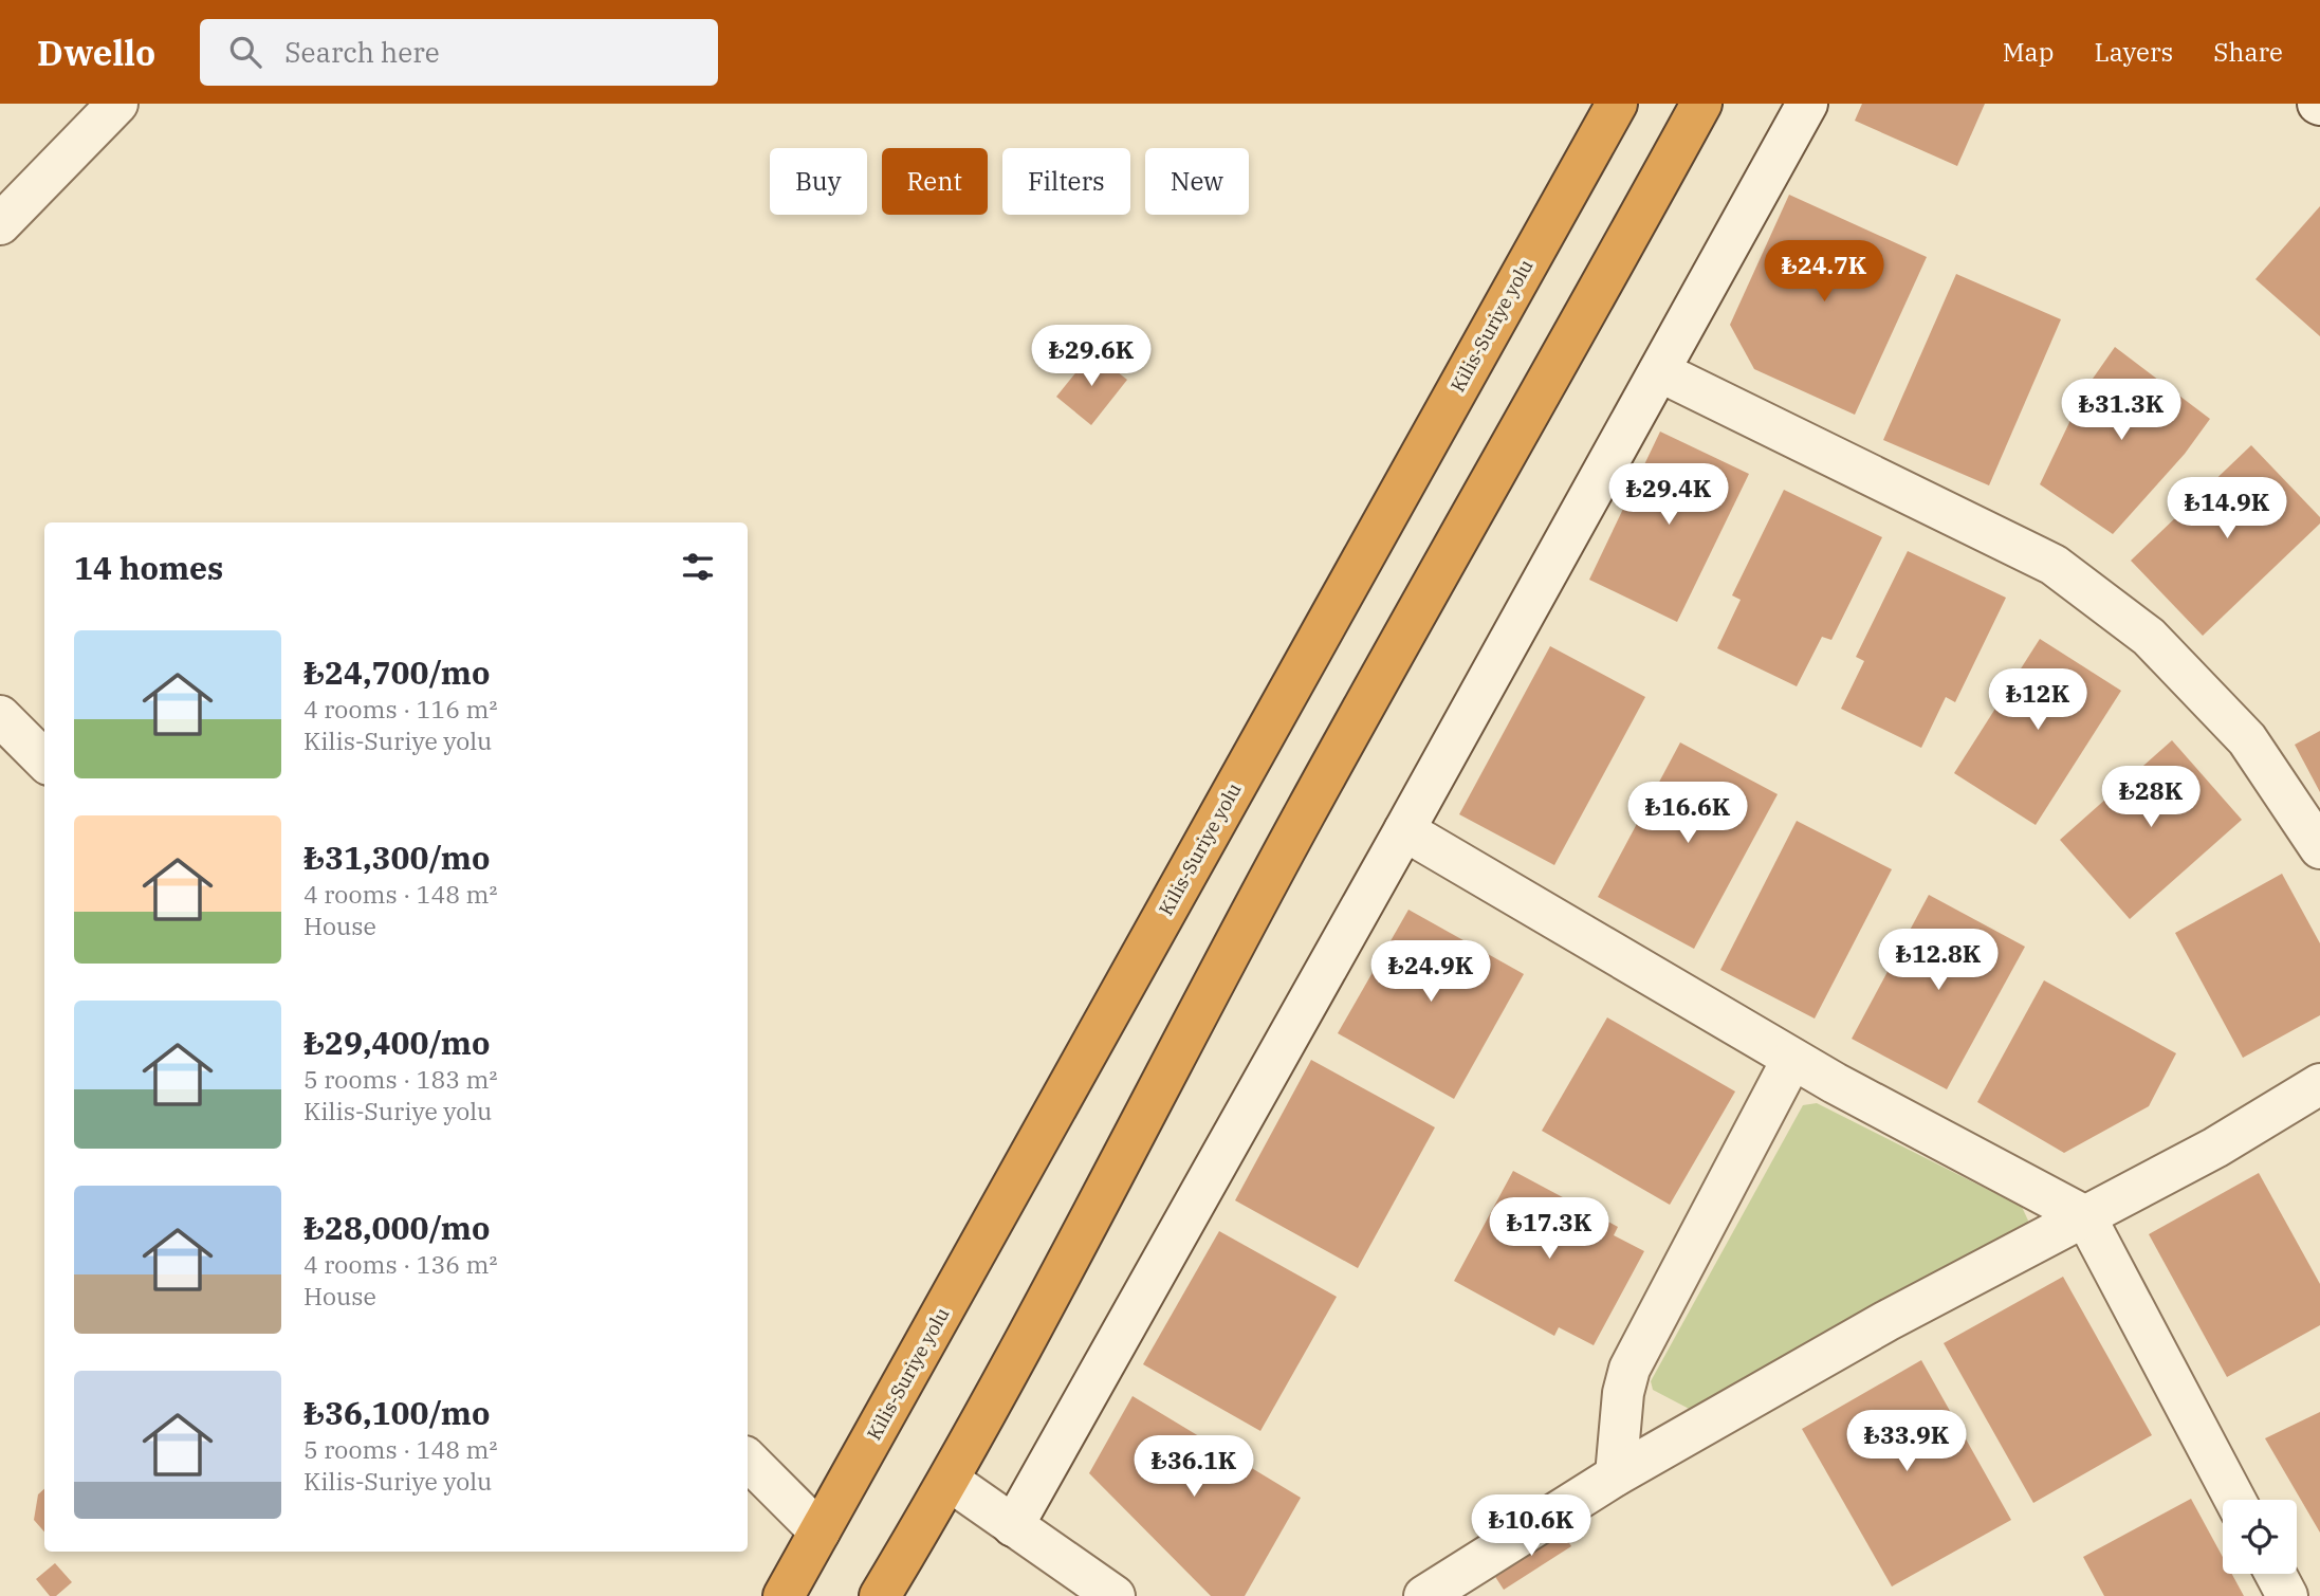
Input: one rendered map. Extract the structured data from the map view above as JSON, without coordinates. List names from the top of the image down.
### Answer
{
  "streets": {
    "highway": ["Kilis-Suriye yolu"]
  },
  "page": {
    "header": "Dwello",
    "search": "Search here",
    "nav": ["Map", "Layers", "Share"],
    "chip": [
      "Buy",
      "Rent",
      "Filters",
      "New"
    ],
    "price": [
      "₺24.7K",
      "₺29.6K",
      "₺31.3K",
      "₺29.4K",
      "₺14.9K",
      "₺12K",
      "₺28K",
      "₺16.6K",
      "₺12.8K",
      "₺24.9K",
      "₺17.3K",
      "₺33.9K",
      "₺36.1K",
      "₺10.6K"
    ],
    "heading": "14 homes",
    "list": [
      {
        "name": "₺24,700/mo",
        "note": "4 rooms · 116 m² · Kilis-Suriye yolu"
      },
      {
        "name": "₺31,300/mo",
        "note": "4 rooms · 148 m² · House"
      },
      {
        "name": "₺29,400/mo",
        "note": "5 rooms · 183 m² · Kilis-Suriye yolu"
      },
      {
        "name": "₺28,000/mo",
        "note": "4 rooms · 136 m² · House"
      },
      {
        "name": "₺36,100/mo",
        "note": "5 rooms · 148 m² · Kilis-Suriye yolu"
      }
    ]
  }
}
